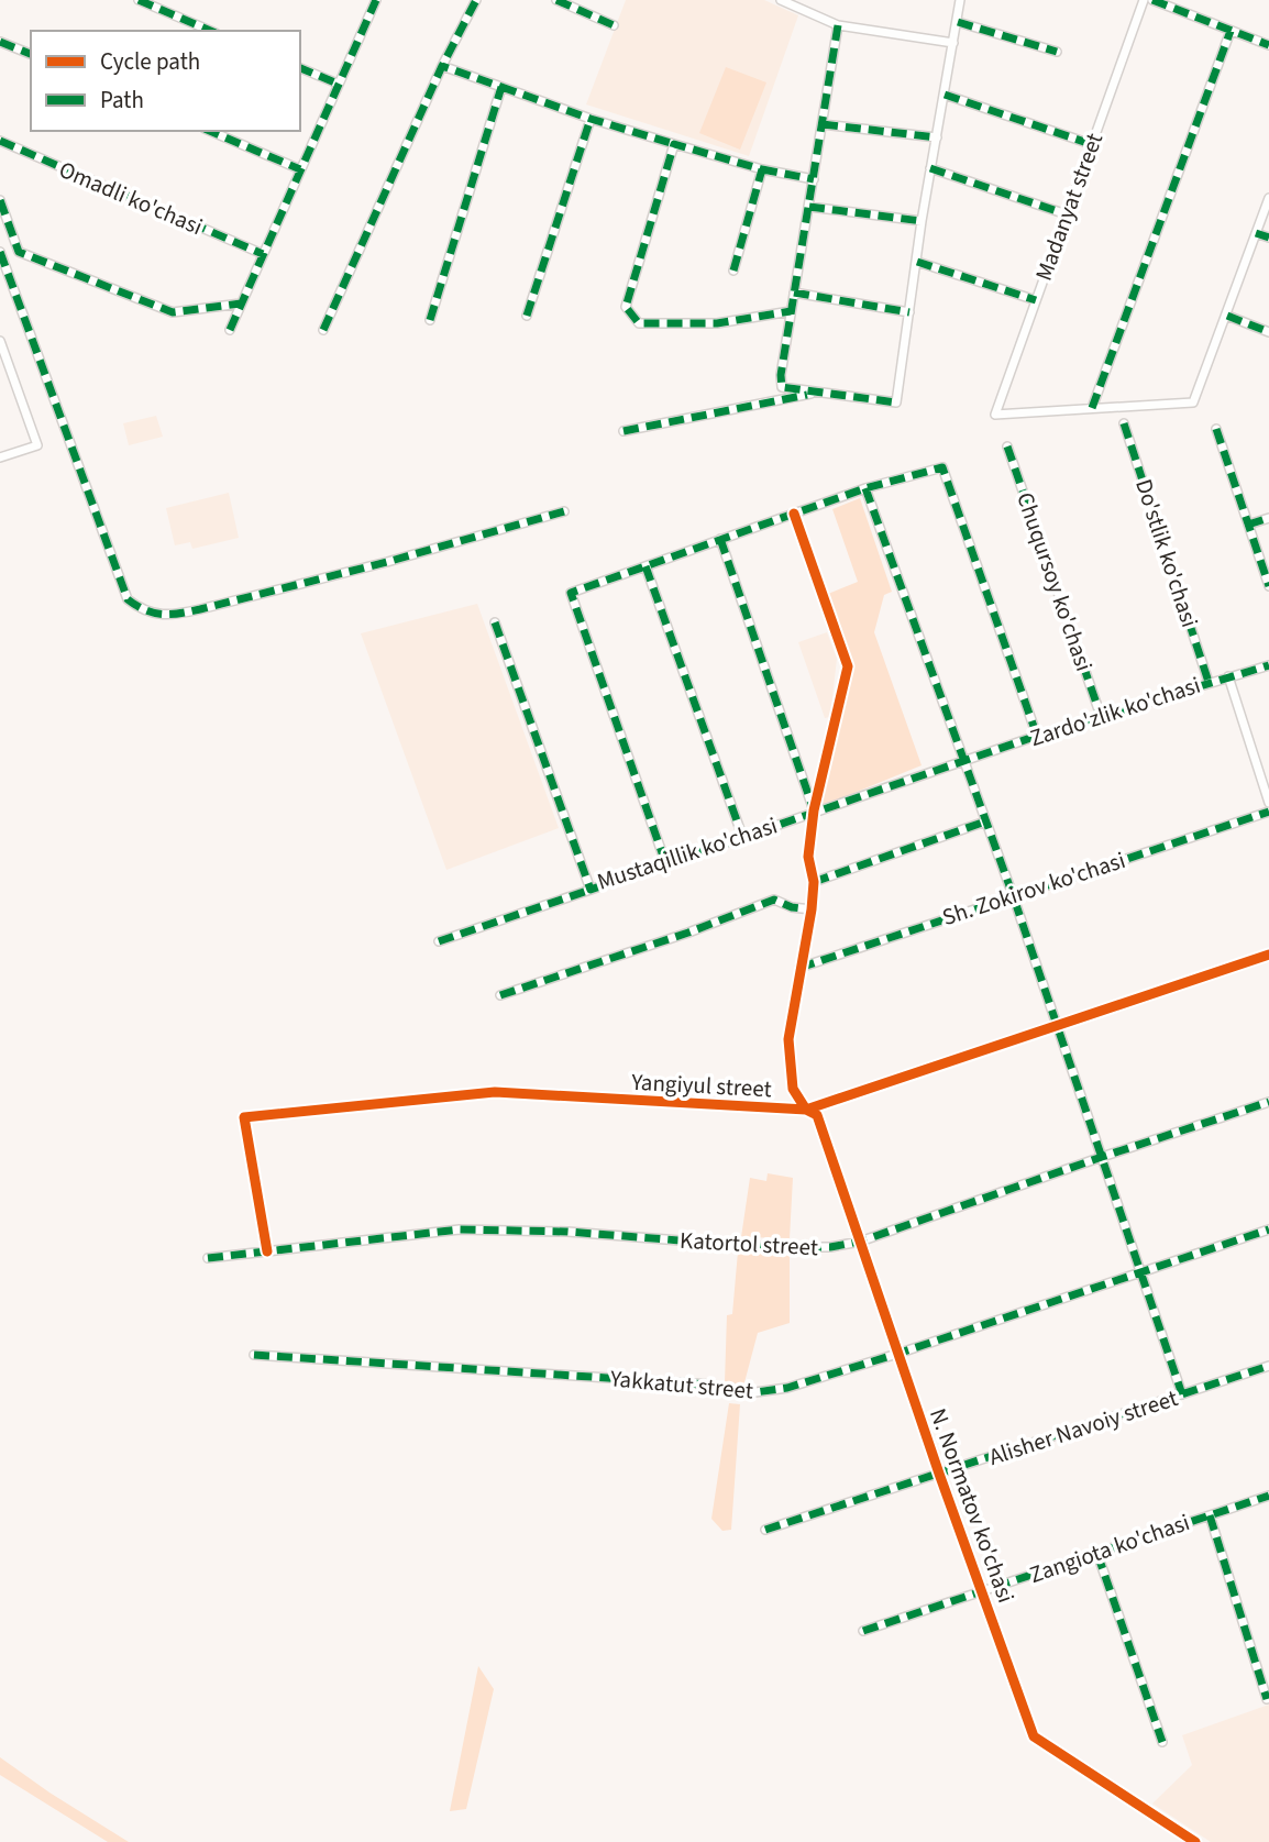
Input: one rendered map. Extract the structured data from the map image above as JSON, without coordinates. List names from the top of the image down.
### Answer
{
  "streets": {
    "street": [
      "Omadli ko'chasi",
      "Madanyat street",
      "Do'stlik ko'chasi",
      "Chuqursoy ko'chasi",
      "Zardo'zlik ko'chasi",
      "Mustaqillik ko'chasi",
      "Sh. Zokirov ko'chasi",
      "Yangiyul street",
      "Katortol street",
      "Yakkatut street",
      "Alisher Navoiy street",
      "N. Normatov ko'chasi",
      "Zangiota ko'chasi"
    ]
  },
  "crossings": [
    ["Do'stlik ko'chasi", "Zardo'zlik ko'chasi"],
    ["Chuqursoy ko'chasi", "Zardo'zlik ko'chasi"],
    ["Zardo'zlik ko'chasi", "Mustaqillik ko'chasi"],
    ["Yangiyul street", "Katortol street"],
    ["Yangiyul street", "N. Normatov ko'chasi"],
    ["Katortol street", "N. Normatov ko'chasi"],
    ["Yakkatut street", "N. Normatov ko'chasi"],
    ["Alisher Navoiy street", "N. Normatov ko'chasi"],
    ["N. Normatov ko'chasi", "Zangiota ko'chasi"]
  ],
  "legend": ["Cycle path", "Path"]
}
